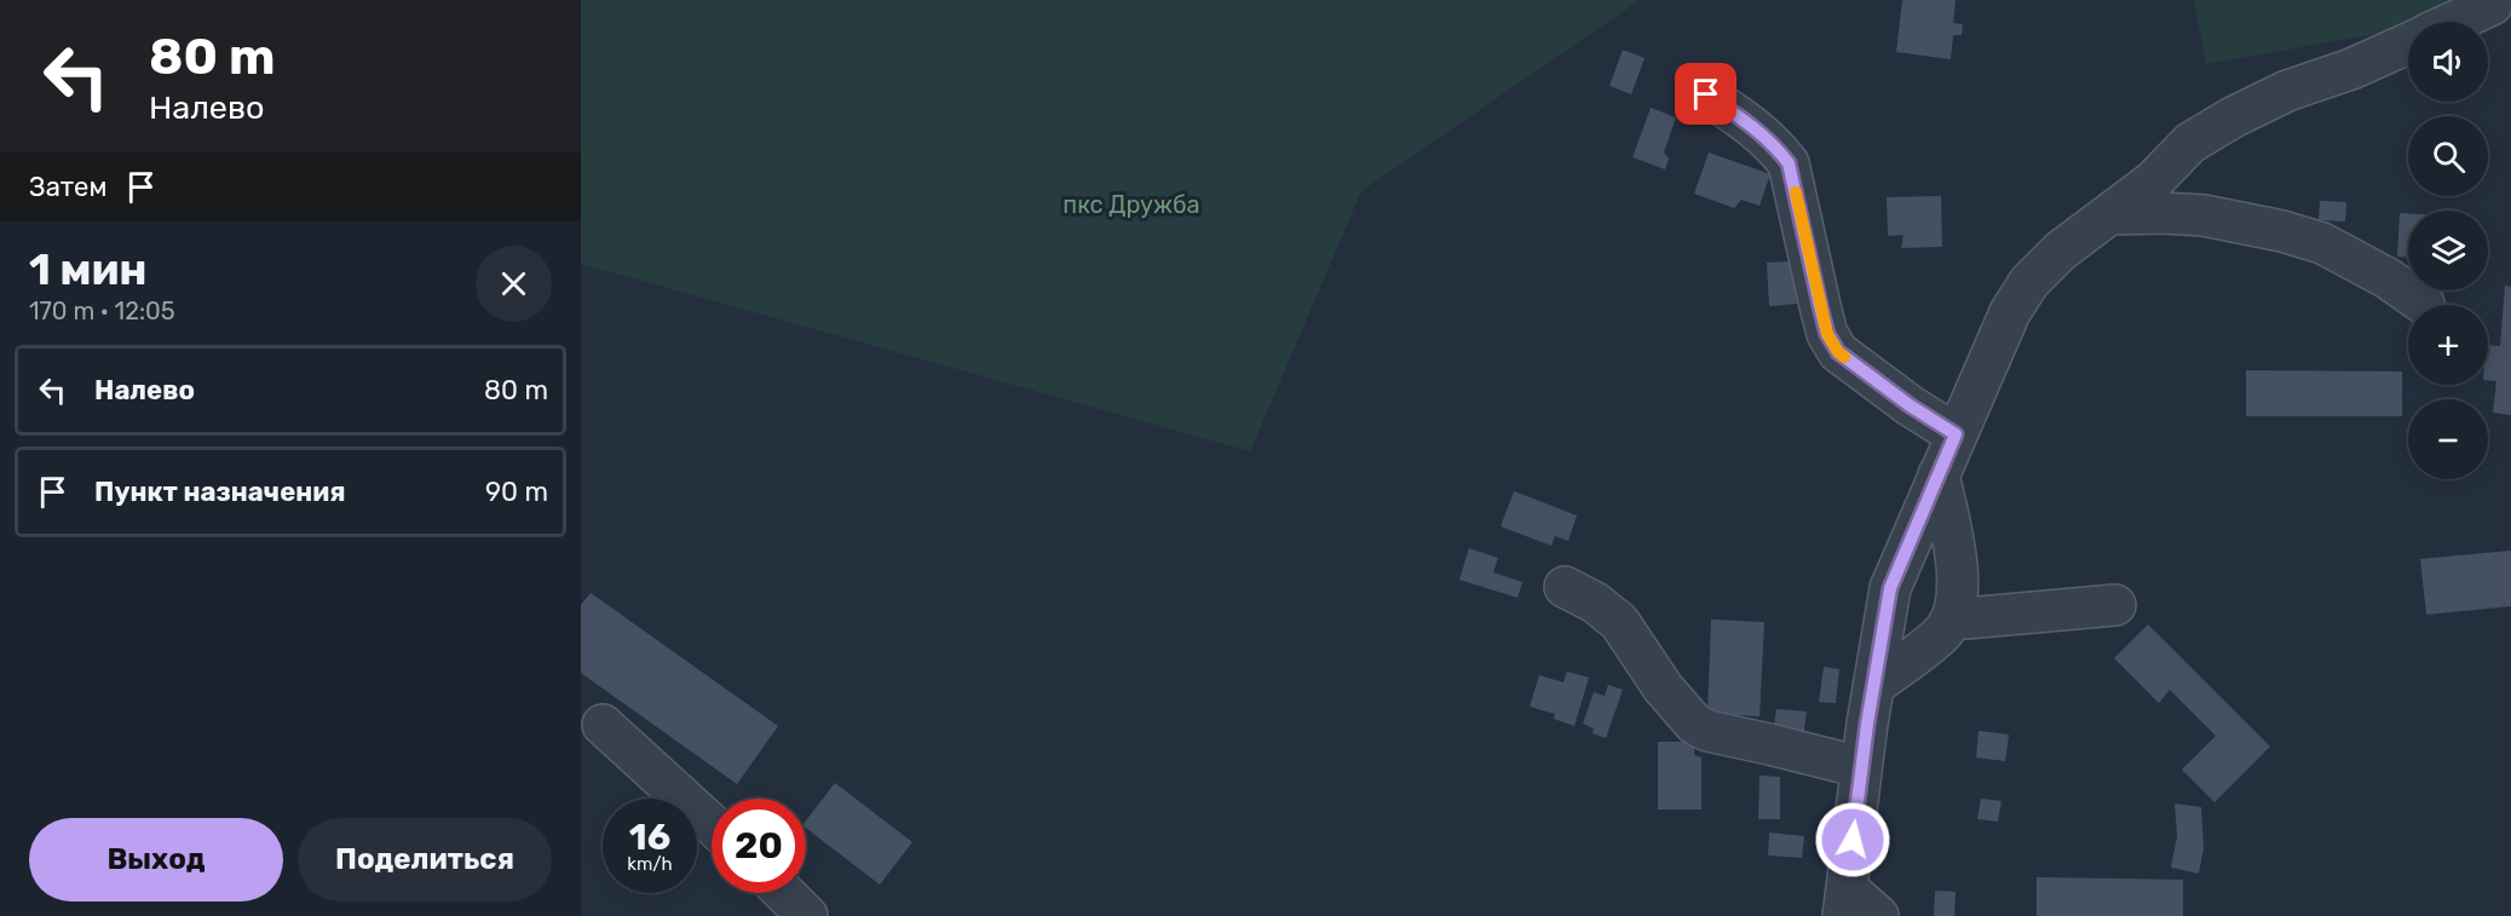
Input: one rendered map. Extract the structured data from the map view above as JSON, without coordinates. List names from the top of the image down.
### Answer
{
  "parks": ["пкс Дружба"],
  "page": {
    "turn": ["80 m", "Налево"],
    "map_buttons": ["+", "−"],
    "then": "Затем",
    "heading": ["1 мин", "170 m · 12:05"],
    "list": [
      {
        "name": "Налево",
        "value": "80 m"
      },
      {
        "name": "Пункт назначения",
        "value": "90 m"
      }
    ],
    "speed": "16 km/h",
    "limit": "20",
    "buttons": ["Выход", "Поделиться"]
  }
}
